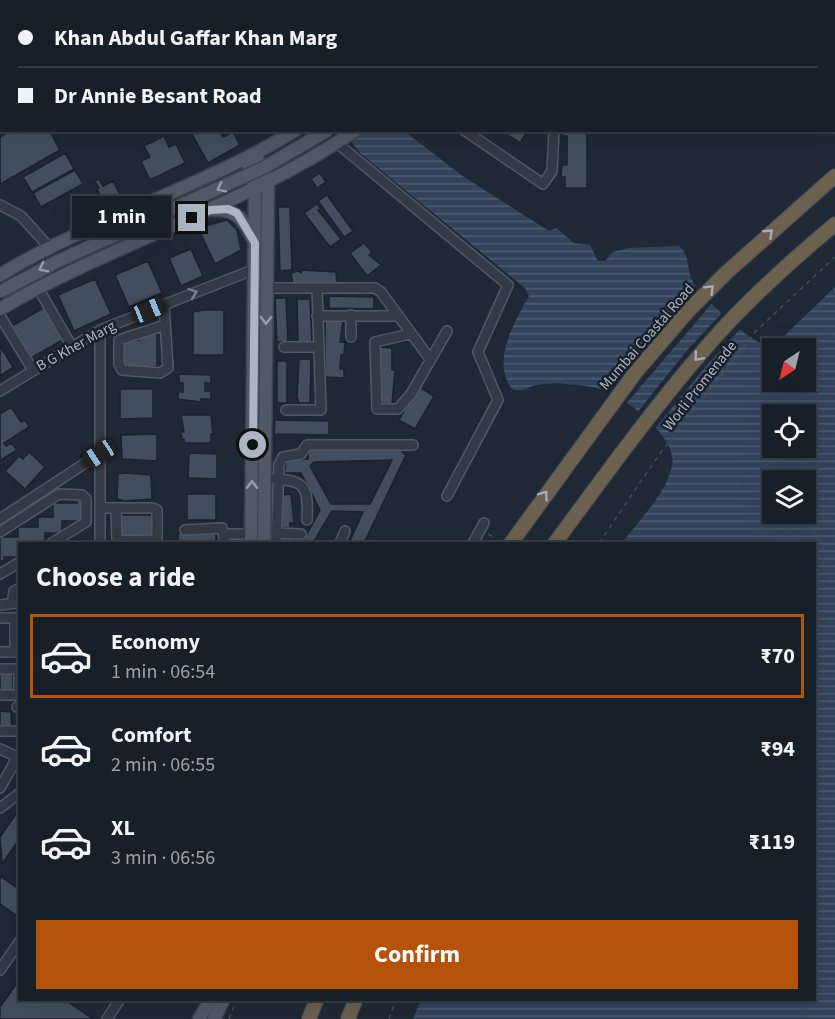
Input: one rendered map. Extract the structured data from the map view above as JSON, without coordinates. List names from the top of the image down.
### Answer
{
  "streets": {
    "highway": ["Mumbai Coastal Road"],
    "street": ["B G Kher Marg"],
    "path": ["Worli Promenade"]
  },
  "north": "bottom left",
  "page": {
    "banner": ["Khan Abdul Gaffar Khan Marg", "Dr Annie Besant Road"],
    "bubble": "1 min",
    "heading": "Choose a ride",
    "list": [
      {
        "name": "Economy",
        "note": "1 min · 06:54",
        "value": "₹70"
      },
      {
        "name": "Comfort",
        "note": "2 min · 06:55",
        "value": "₹94"
      },
      {
        "name": "XL",
        "note": "3 min · 06:56",
        "value": "₹119"
      }
    ],
    "buttons": "Confirm"
  }
}
